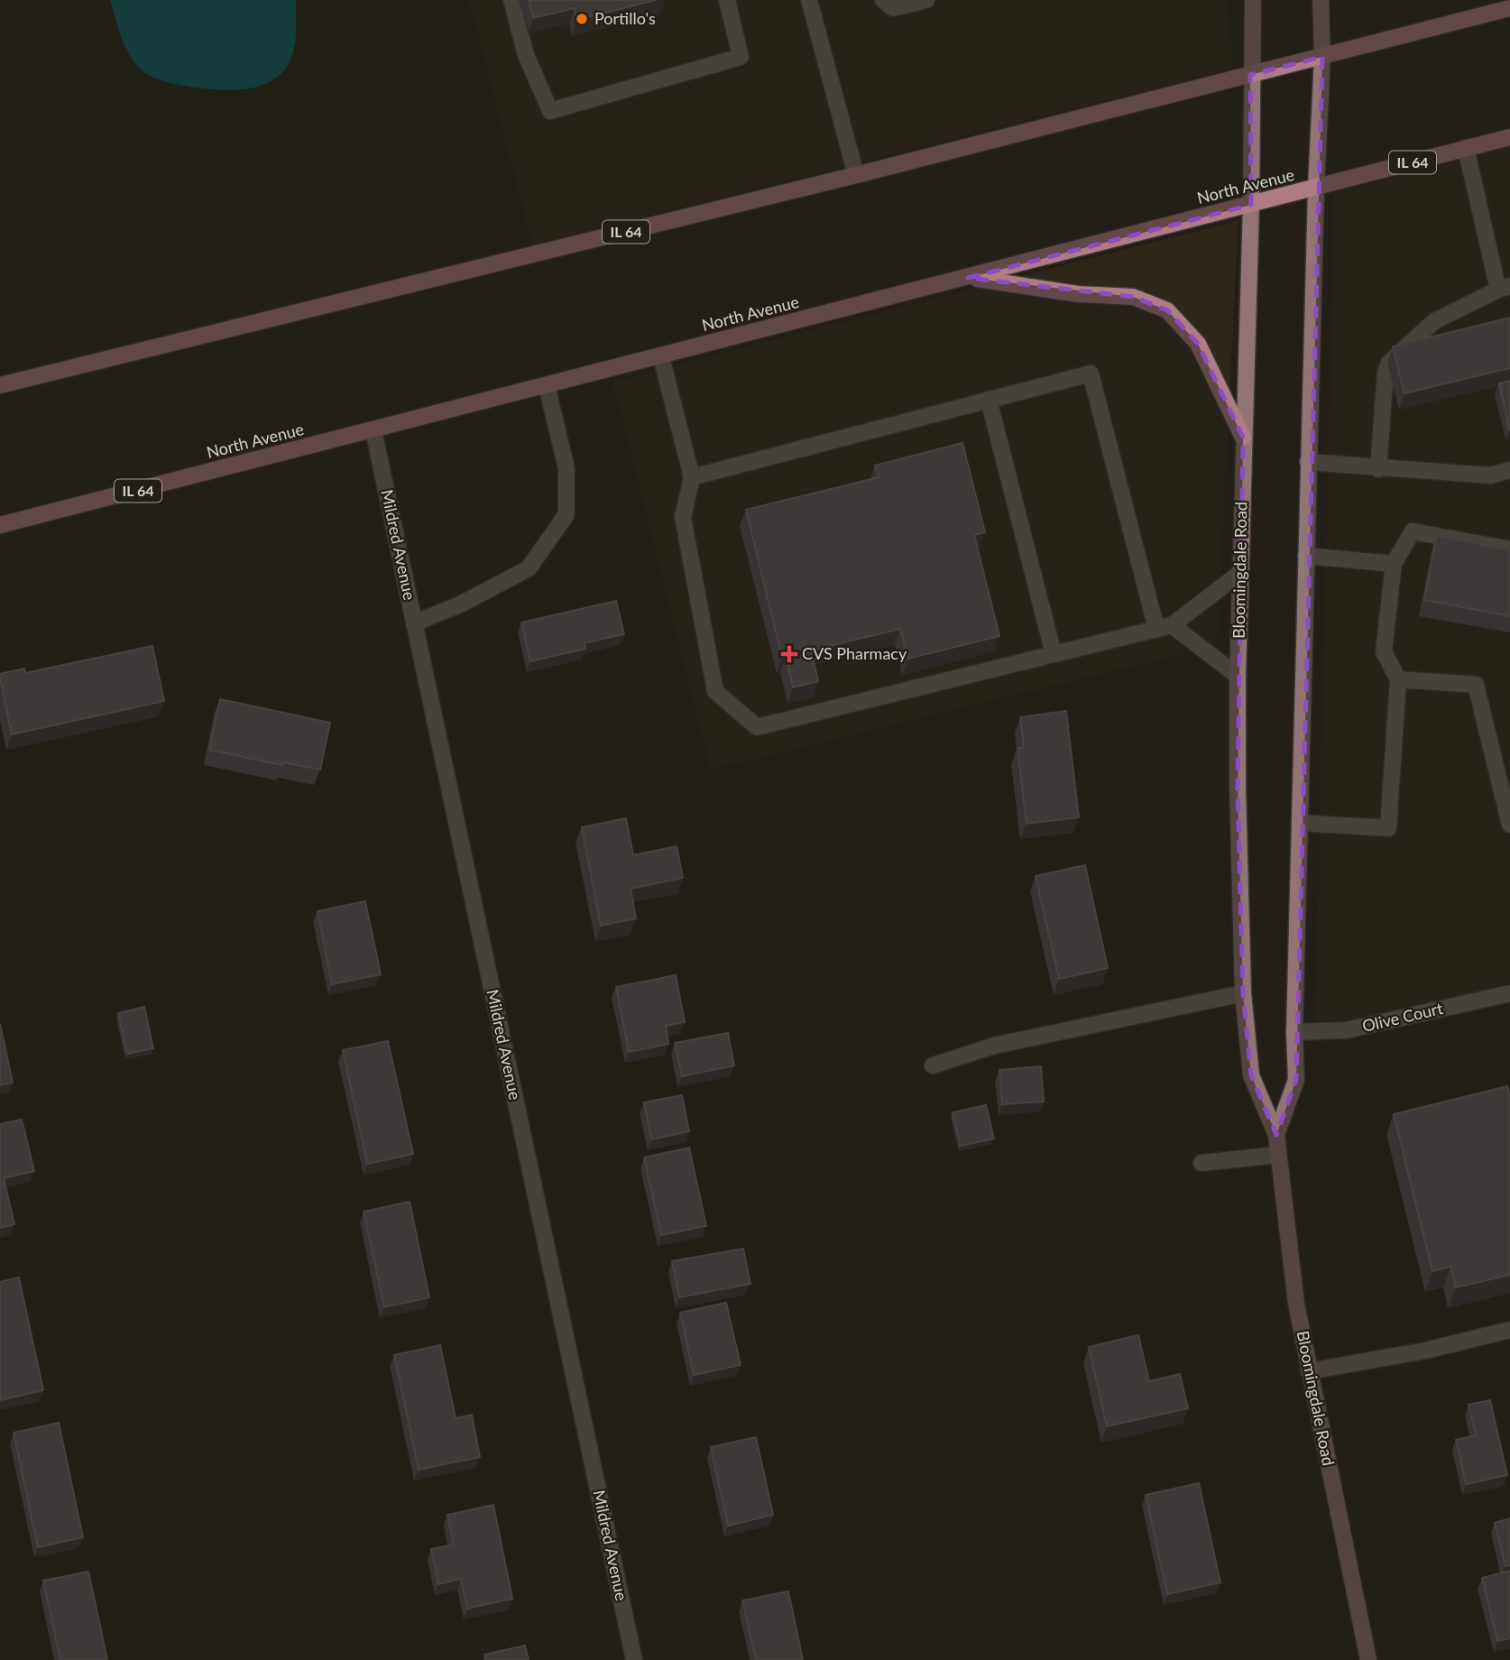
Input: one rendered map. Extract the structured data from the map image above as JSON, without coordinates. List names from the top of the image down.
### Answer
{
  "streets": {
    "main road": ["IL 64", "North Avenue", "Bloomingdale Road"],
    "street": ["Mildred Avenue", "Olive Court"]
  },
  "crossings": [
    ["IL 64", "Bloomingdale Road"],
    ["North Avenue", "Mildred Avenue"],
    ["North Avenue", "Bloomingdale Road"],
    ["Bloomingdale Road", "Olive Court"]
  ],
  "places": {
    "other": ["Portillo's"],
    "health": ["CVS Pharmacy"]
  }
}
